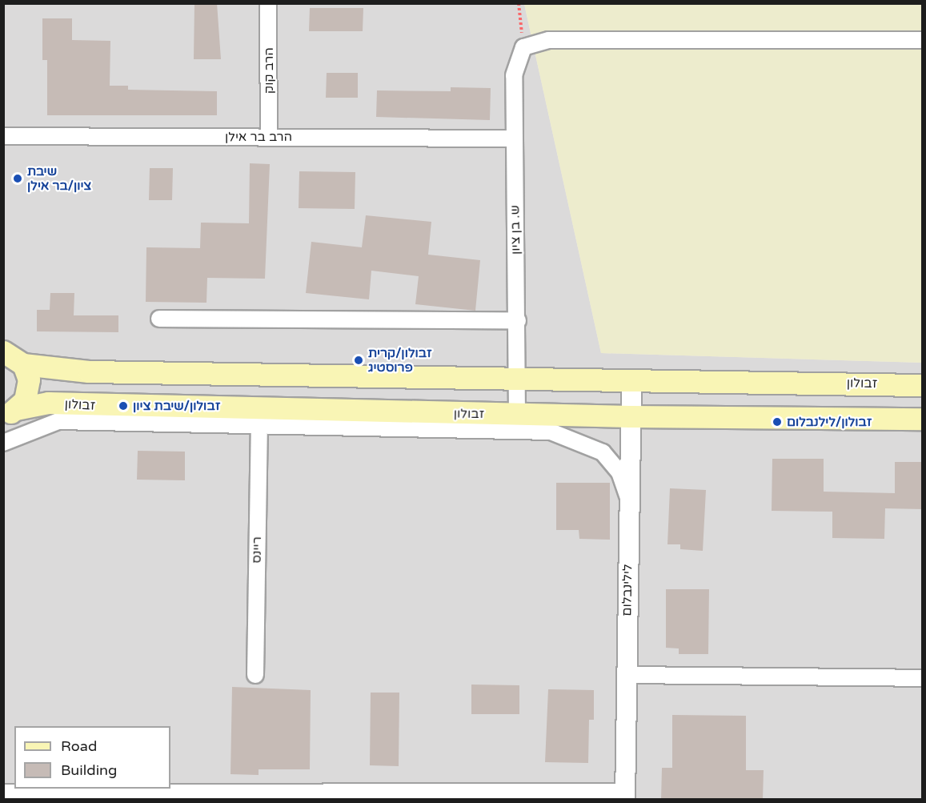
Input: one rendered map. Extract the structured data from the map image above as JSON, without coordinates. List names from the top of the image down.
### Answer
{
  "streets": {
    "main road": ["זבולון"],
    "street": [
      "הרב קוק",
      "הרב בר אילן",
      "ש. בן ציון",
      "ריינס",
      "לילינבלום"
    ]
  },
  "crossings": [
    ["הרב קוק", "הרב בר אילן"],
    ["הרב בר אילן", "ש. בן ציון"],
    ["ש. בן ציון", "זבולון"],
    ["זבולון", "ריינס"],
    ["זבולון", "לילינבלום"]
  ],
  "places": [
    "שיבת ציון/בר אילן",
    "זבולון/קרית פרוסטיג",
    "זבולון/שיבת ציון",
    "זבולון/לילנבלום"
  ],
  "legend": ["Road", "Building"]
}
